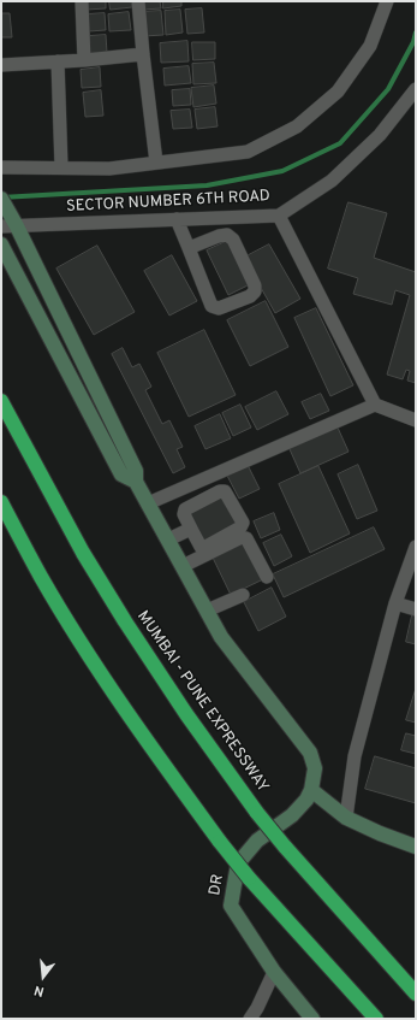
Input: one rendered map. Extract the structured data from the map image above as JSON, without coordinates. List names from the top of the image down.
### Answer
{
  "streets": {
    "highway": ["MUMBAI - PUNE EXPRESSWAY"],
    "main road": ["DR"],
    "street": ["SECTOR NUMBER 6TH ROAD"]
  },
  "north": "bottom"
}
